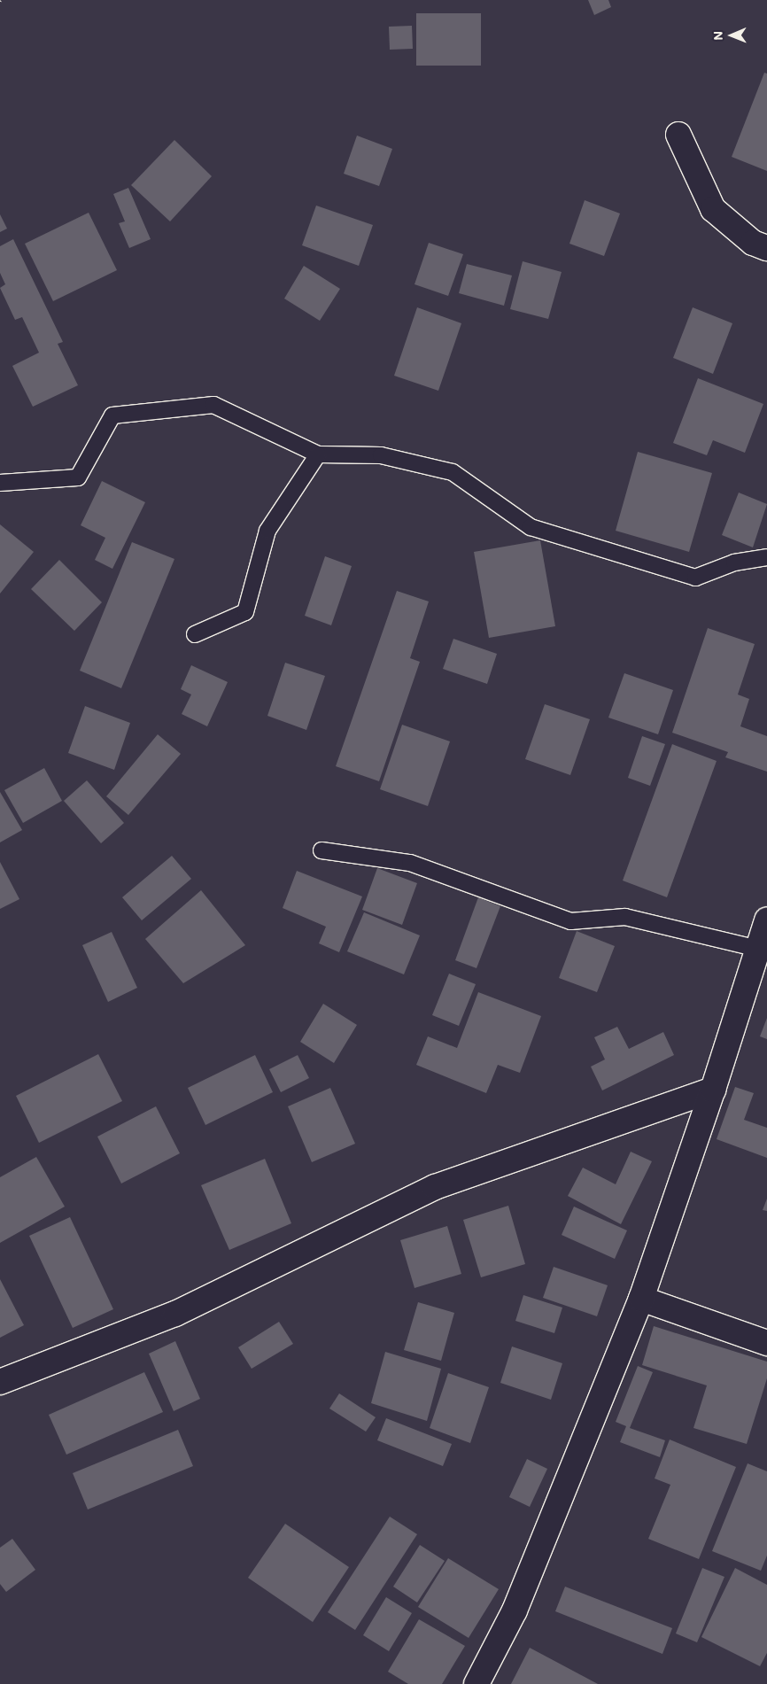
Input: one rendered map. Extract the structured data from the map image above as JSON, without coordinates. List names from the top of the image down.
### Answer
{
  "north": "left"
}
